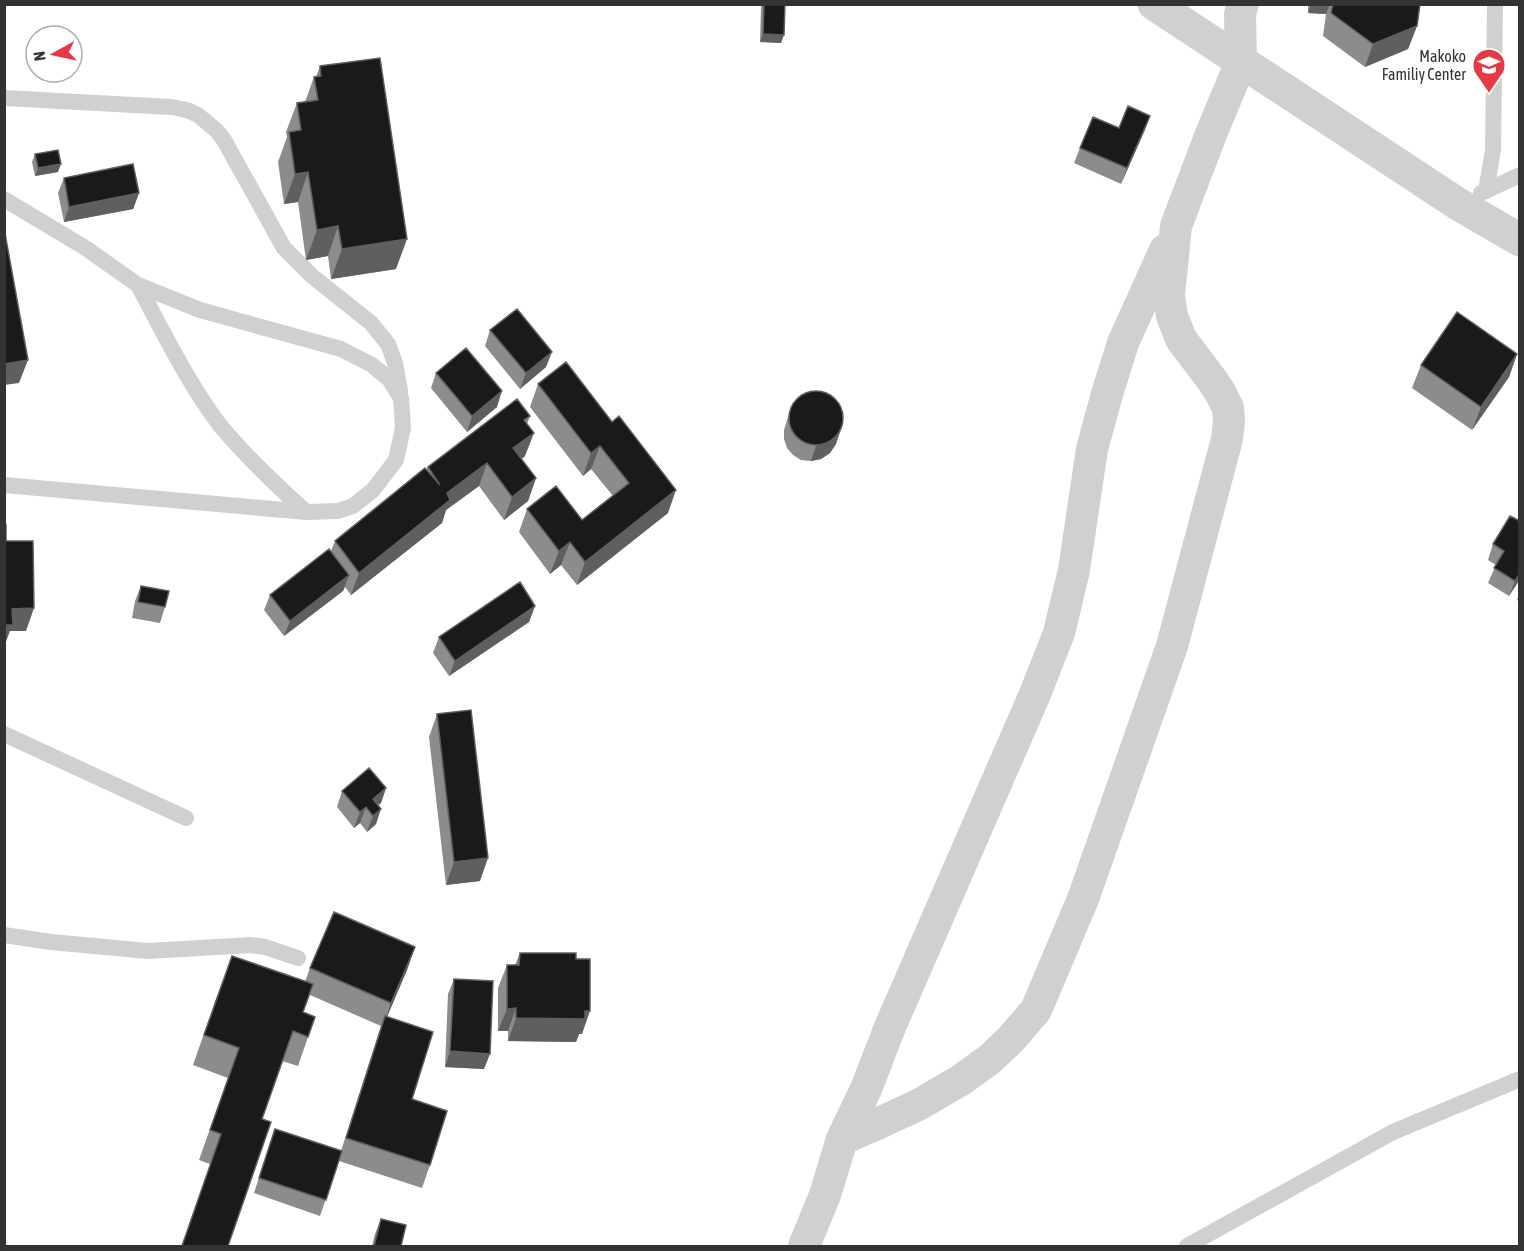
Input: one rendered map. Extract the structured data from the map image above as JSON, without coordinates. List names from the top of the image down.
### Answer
{
  "places": {
    "school or university": ["Makoko Familiy Center"]
  },
  "north": "left"
}
